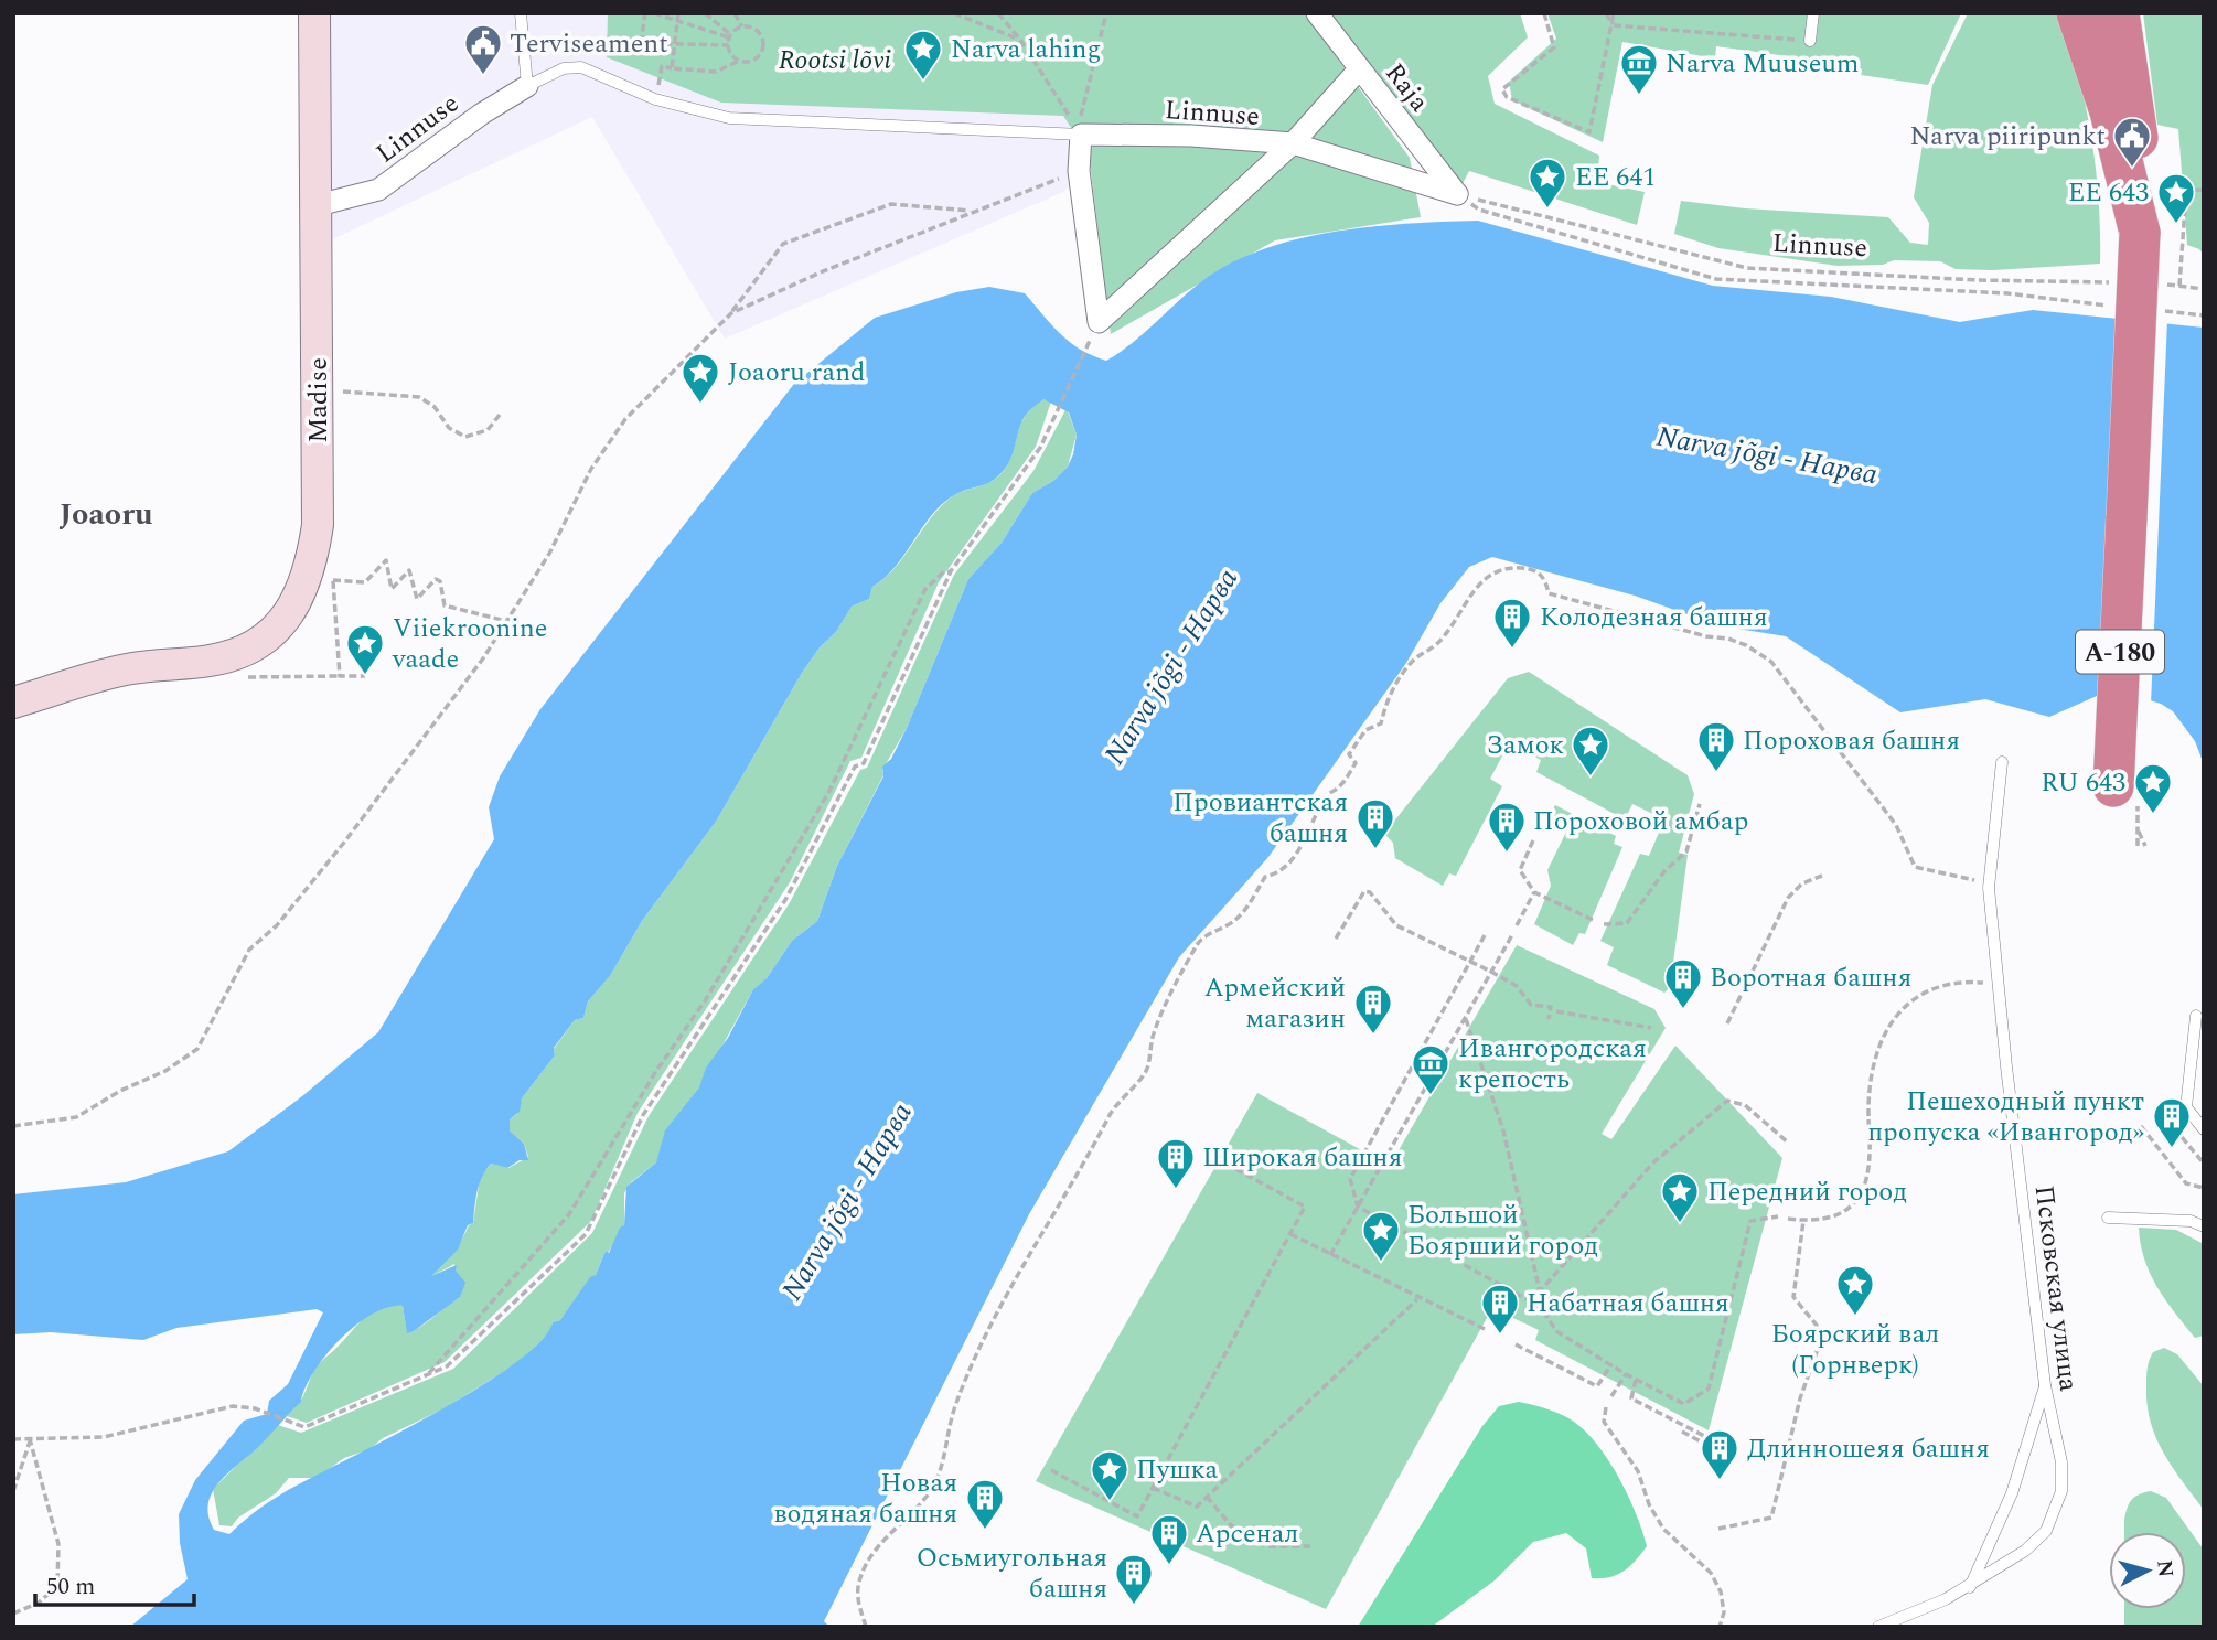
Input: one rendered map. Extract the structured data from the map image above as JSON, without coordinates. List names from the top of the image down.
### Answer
{
  "streets": {
    "highway": ["А-180"],
    "street": ["Raja", "Linnuse", "Madise"],
    "lane": ["Псковская улица"]
  },
  "crossings": [
    ["Raja", "Linnuse"],
    ["Linnuse", "Madise"]
  ],
  "districts": ["Joaoru"],
  "water": ["Narva jõgi - Нарва"],
  "parks": ["Rootsi lõvi"],
  "places": {
    "public building": ["Terviseament", "Narva piiripunkt"],
    "place": [
      "Narva lahing",
      "EE 641",
      "EE 643",
      "Joaoru rand",
      "Viiekroonine vaade",
      "Замок",
      "RU 643",
      "Передний город",
      "Большой Боярший город",
      "Боярский вал (Горнверк)",
      "Пушка"
    ],
    "museum": ["Narva Muuseum", "Ивангородская крепость"],
    "building": [
      "Колодезная башня",
      "Пороховая башня",
      "Провиантская башня",
      "Пороховой амбар",
      "Воротная башня",
      "Армейский магазин",
      "Пешеходный пункт пропуска «Ивангород»",
      "Широкая башня",
      "Набатная башня",
      "Длинношеяя башня",
      "Новая водяная башня",
      "Арсенал",
      "Осьмиугольная башня"
    ]
  },
  "scale_bar": "50 m",
  "north": "right"
}
